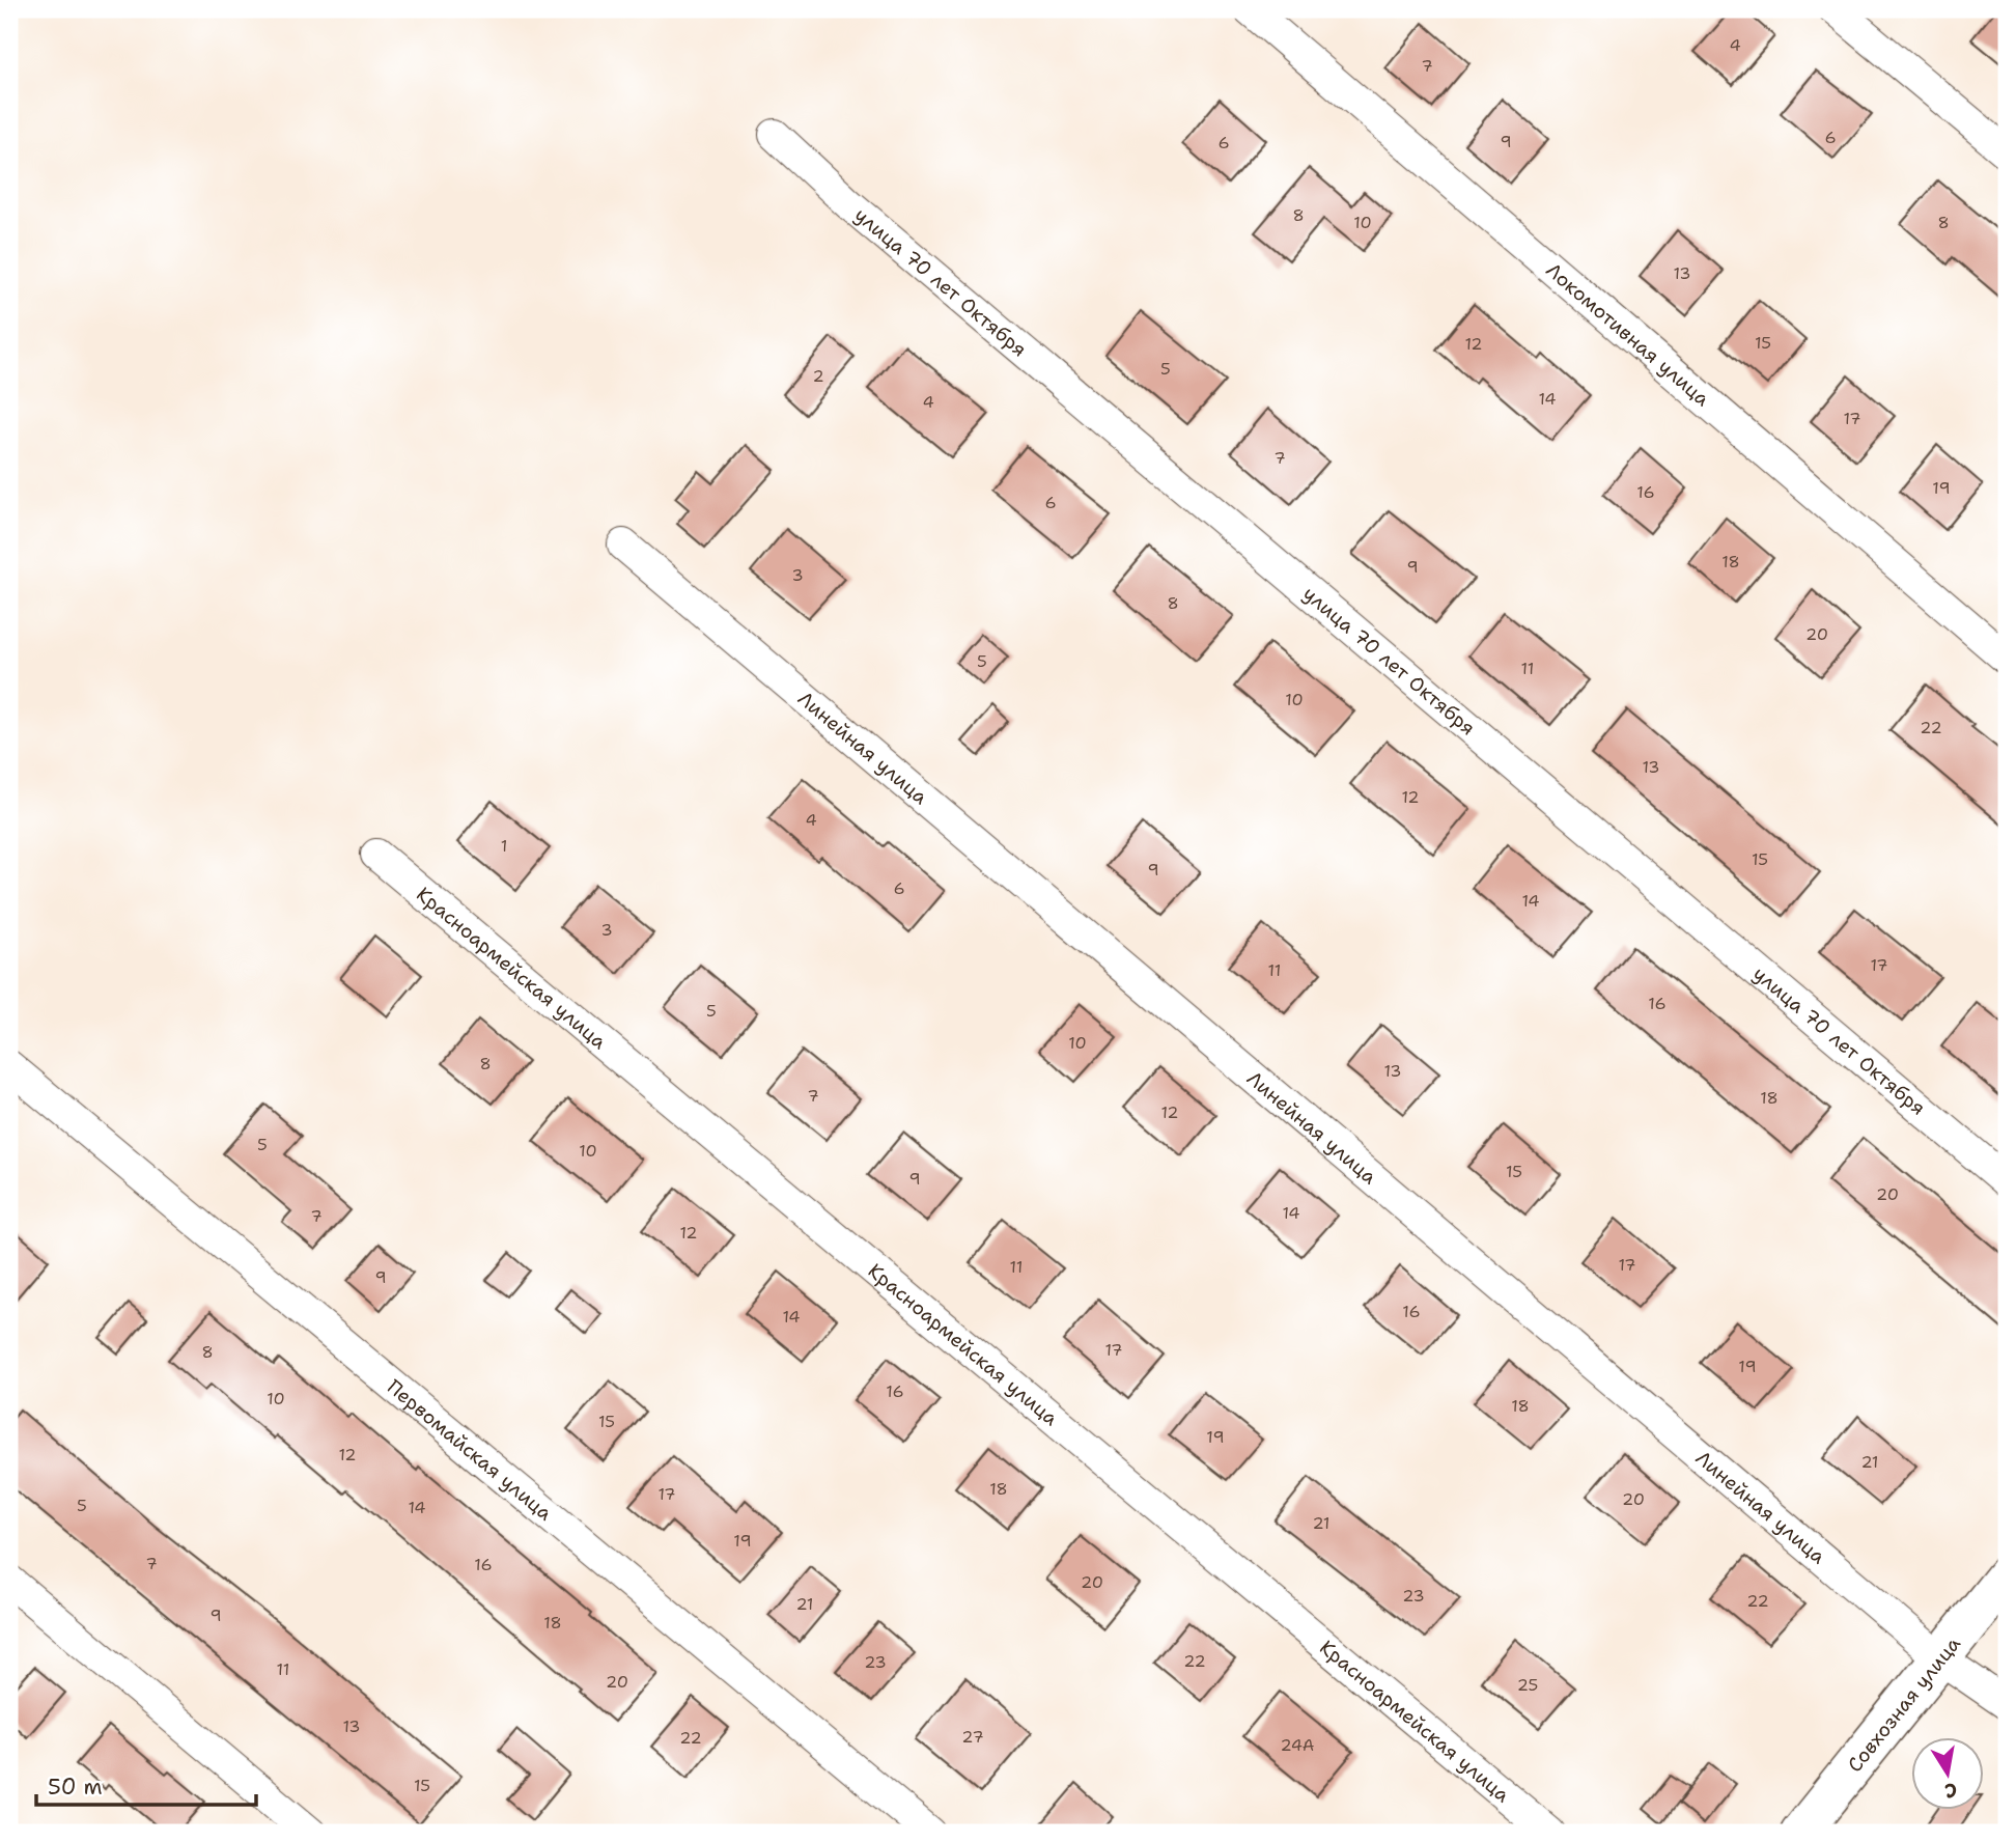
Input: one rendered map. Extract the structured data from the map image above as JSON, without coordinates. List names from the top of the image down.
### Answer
{
  "streets": {
    "street": [
      "улица 70 лет Октября",
      "Локомотивная улица",
      "Линейная улица",
      "Красноармейская улица",
      "Первомайская улица",
      "Совхозная улица"
    ]
  },
  "crossings": [
    ["Линейная улица", "Совхозная улица"]
  ],
  "house_numbers": [
    "4",
    "7",
    "6",
    "9",
    "6",
    "8",
    "10",
    "8",
    "13",
    "15",
    "12",
    "5",
    "2",
    "14",
    "4",
    "17",
    "7",
    "19",
    "16",
    "6",
    "18",
    "9",
    "3",
    "8",
    "20",
    "5",
    "11",
    "10",
    "22",
    "13",
    "12",
    "4",
    "1",
    "15",
    "9",
    "6",
    "14",
    "3",
    "17",
    "11",
    "16",
    "5",
    "10",
    "8",
    "13",
    "7",
    "18",
    "12",
    "5",
    "10",
    "15",
    "9",
    "20",
    "14",
    "7",
    "12",
    "17",
    "11",
    "9",
    "16",
    "14",
    "17",
    "8",
    "19",
    "16",
    "10",
    "18",
    "15",
    "19",
    "12",
    "21",
    "18",
    "17",
    "20",
    "5",
    "14",
    "21",
    "19",
    "7",
    "16",
    "20",
    "23",
    "22",
    "21",
    "9",
    "18",
    "22",
    "23",
    "11",
    "20",
    "25",
    "13",
    "27",
    "22",
    "24А",
    "15"
  ],
  "scale_bar": "50 m",
  "north": "bottom"
}
